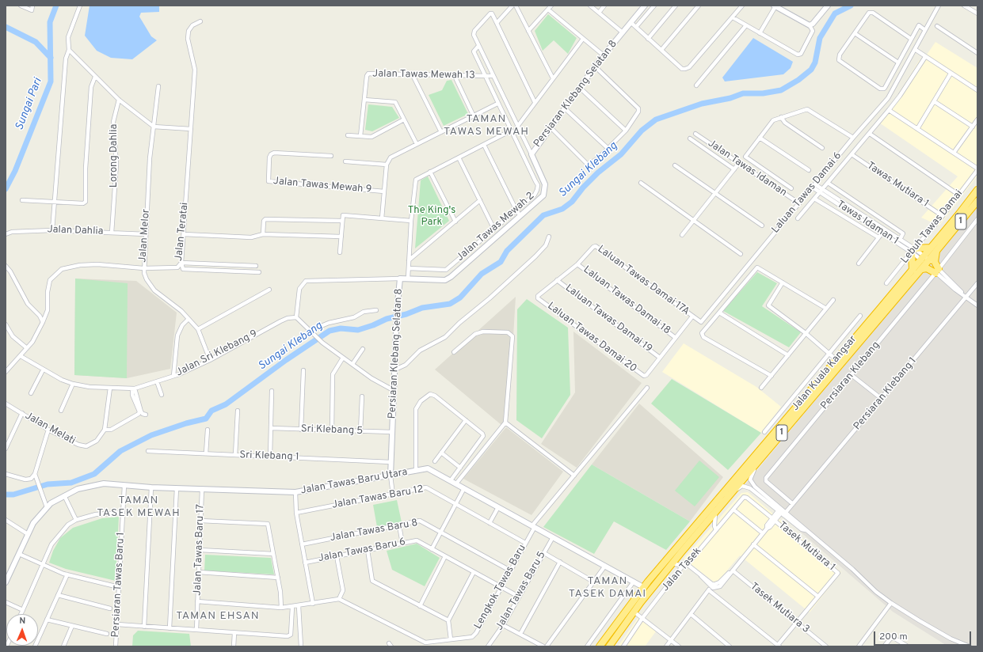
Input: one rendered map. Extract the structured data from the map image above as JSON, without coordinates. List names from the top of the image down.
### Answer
{
  "streets": {
    "highway": ["1", "Jalan Kuala Kangsar"],
    "street": [
      "Jalan Tawas Mewah 13",
      "Persiaran Klebang Selatan 8",
      "Lorong Dahlia",
      "Jalan Tawas Idaman",
      "Tawas Mutiara 1",
      "Jalan Tawas Mewah 9",
      "Laluan Tawas Damai 6",
      "Tawas Idaman 1",
      "Jalan Tawas Mewah 2",
      "Lebuh Tawas Damai",
      "Jalan Dahlia",
      "Jalan Teratai",
      "Jalan Melor",
      "Laluan Tawas Damai 17A",
      "Laluan Tawas Damai 18",
      "Laluan Tawas Damai 19",
      "Laluan Tawas Damai 20",
      "Jalan Sri Klebang 9",
      "Persiaran Klebang",
      "Persiaran Klebang 1",
      "Jalan Melati",
      "Sri Klebang 5",
      "Sri Klebang 1",
      "Jalan Tawas Baru Utara",
      "Jalan Tawas Baru 12",
      "Jalan Tawas Baru 8",
      "Tasek Mutiara 1",
      "Jalan Tawas Baru 17",
      "Jalan Tawas Baru 6",
      "Jalan Tasek",
      "Persiaran Tawas Baru 1",
      "Lengkok Tawas Baru",
      "Jalan Tawas Baru 5",
      "Tasek Mutiara 3"
    ]
  },
  "crossings": [
    ["Jalan Tawas Mewah 13", "Jalan Tawas Mewah 2"],
    ["Persiaran Klebang Selatan 8", "Sri Klebang 5"],
    ["Persiaran Klebang Selatan 8", "Sri Klebang 1"],
    ["Persiaran Klebang Selatan 8", "Jalan Tawas Baru Utara"],
    ["Lorong Dahlia", "Jalan Dahlia"],
    ["Jalan Tawas Idaman", "Laluan Tawas Damai 6"],
    ["Tawas Mutiara 1", "Laluan Tawas Damai 6"],
    ["Tawas Mutiara 1", "Lebuh Tawas Damai"],
    ["Laluan Tawas Damai 6", "Tawas Idaman 1"],
    ["Laluan Tawas Damai 6", "Laluan Tawas Damai 17A"],
    ["Tawas Idaman 1", "Lebuh Tawas Damai"],
    ["Tawas Idaman 1", "Jalan Kuala Kangsar"],
    ["Tawas Idaman 1", "Persiaran Klebang"],
    ["Tawas Idaman 1", "Persiaran Klebang 1"],
    ["Jalan Dahlia", "Jalan Melor"],
    ["Jalan Teratai", "Jalan Melor"],
    ["Jalan Teratai", "Jalan Sri Klebang 9"],
    ["Jalan Melor", "Jalan Sri Klebang 9"],
    ["Laluan Tawas Damai 17A", "Laluan Tawas Damai 18"],
    ["Laluan Tawas Damai 19", "Laluan Tawas Damai 20"],
    ["Jalan Kuala Kangsar", "Jalan Tawas Baru Utara"],
    ["Persiaran Klebang", "Persiaran Klebang 1"],
    ["Persiaran Klebang 1", "Tasek Mutiara 1"],
    ["Persiaran Klebang 1", "Tasek Mutiara 3"],
    ["Jalan Tawas Baru Utara", "Jalan Tawas Baru 17"],
    ["Jalan Tawas Baru Utara", "Persiaran Tawas Baru 1"],
    ["Jalan Tawas Baru Utara", "Lengkok Tawas Baru"],
    ["Jalan Tawas Baru Utara", "Jalan Tawas Baru 5"],
    ["Jalan Tawas Baru 12", "Lengkok Tawas Baru"],
    ["Jalan Tawas Baru 8", "Lengkok Tawas Baru"],
    ["Tasek Mutiara 1", "Jalan Tasek"],
    ["Jalan Tawas Baru 6", "Lengkok Tawas Baru"],
    ["Jalan Tawas Baru 6", "Jalan Tawas Baru 5"]
  ],
  "districts": [
    "TAMAN TAWAS MEWAH",
    "TAMAN TASEK MEWAH",
    "TAMAN TASEK DAMAI",
    "TAMAN EHSAN"
  ],
  "water": ["Sungai Pari", "Sungai Klebang"],
  "parks": ["The King's Park"],
  "scale_bar": "200 m",
  "north": "top"
}
